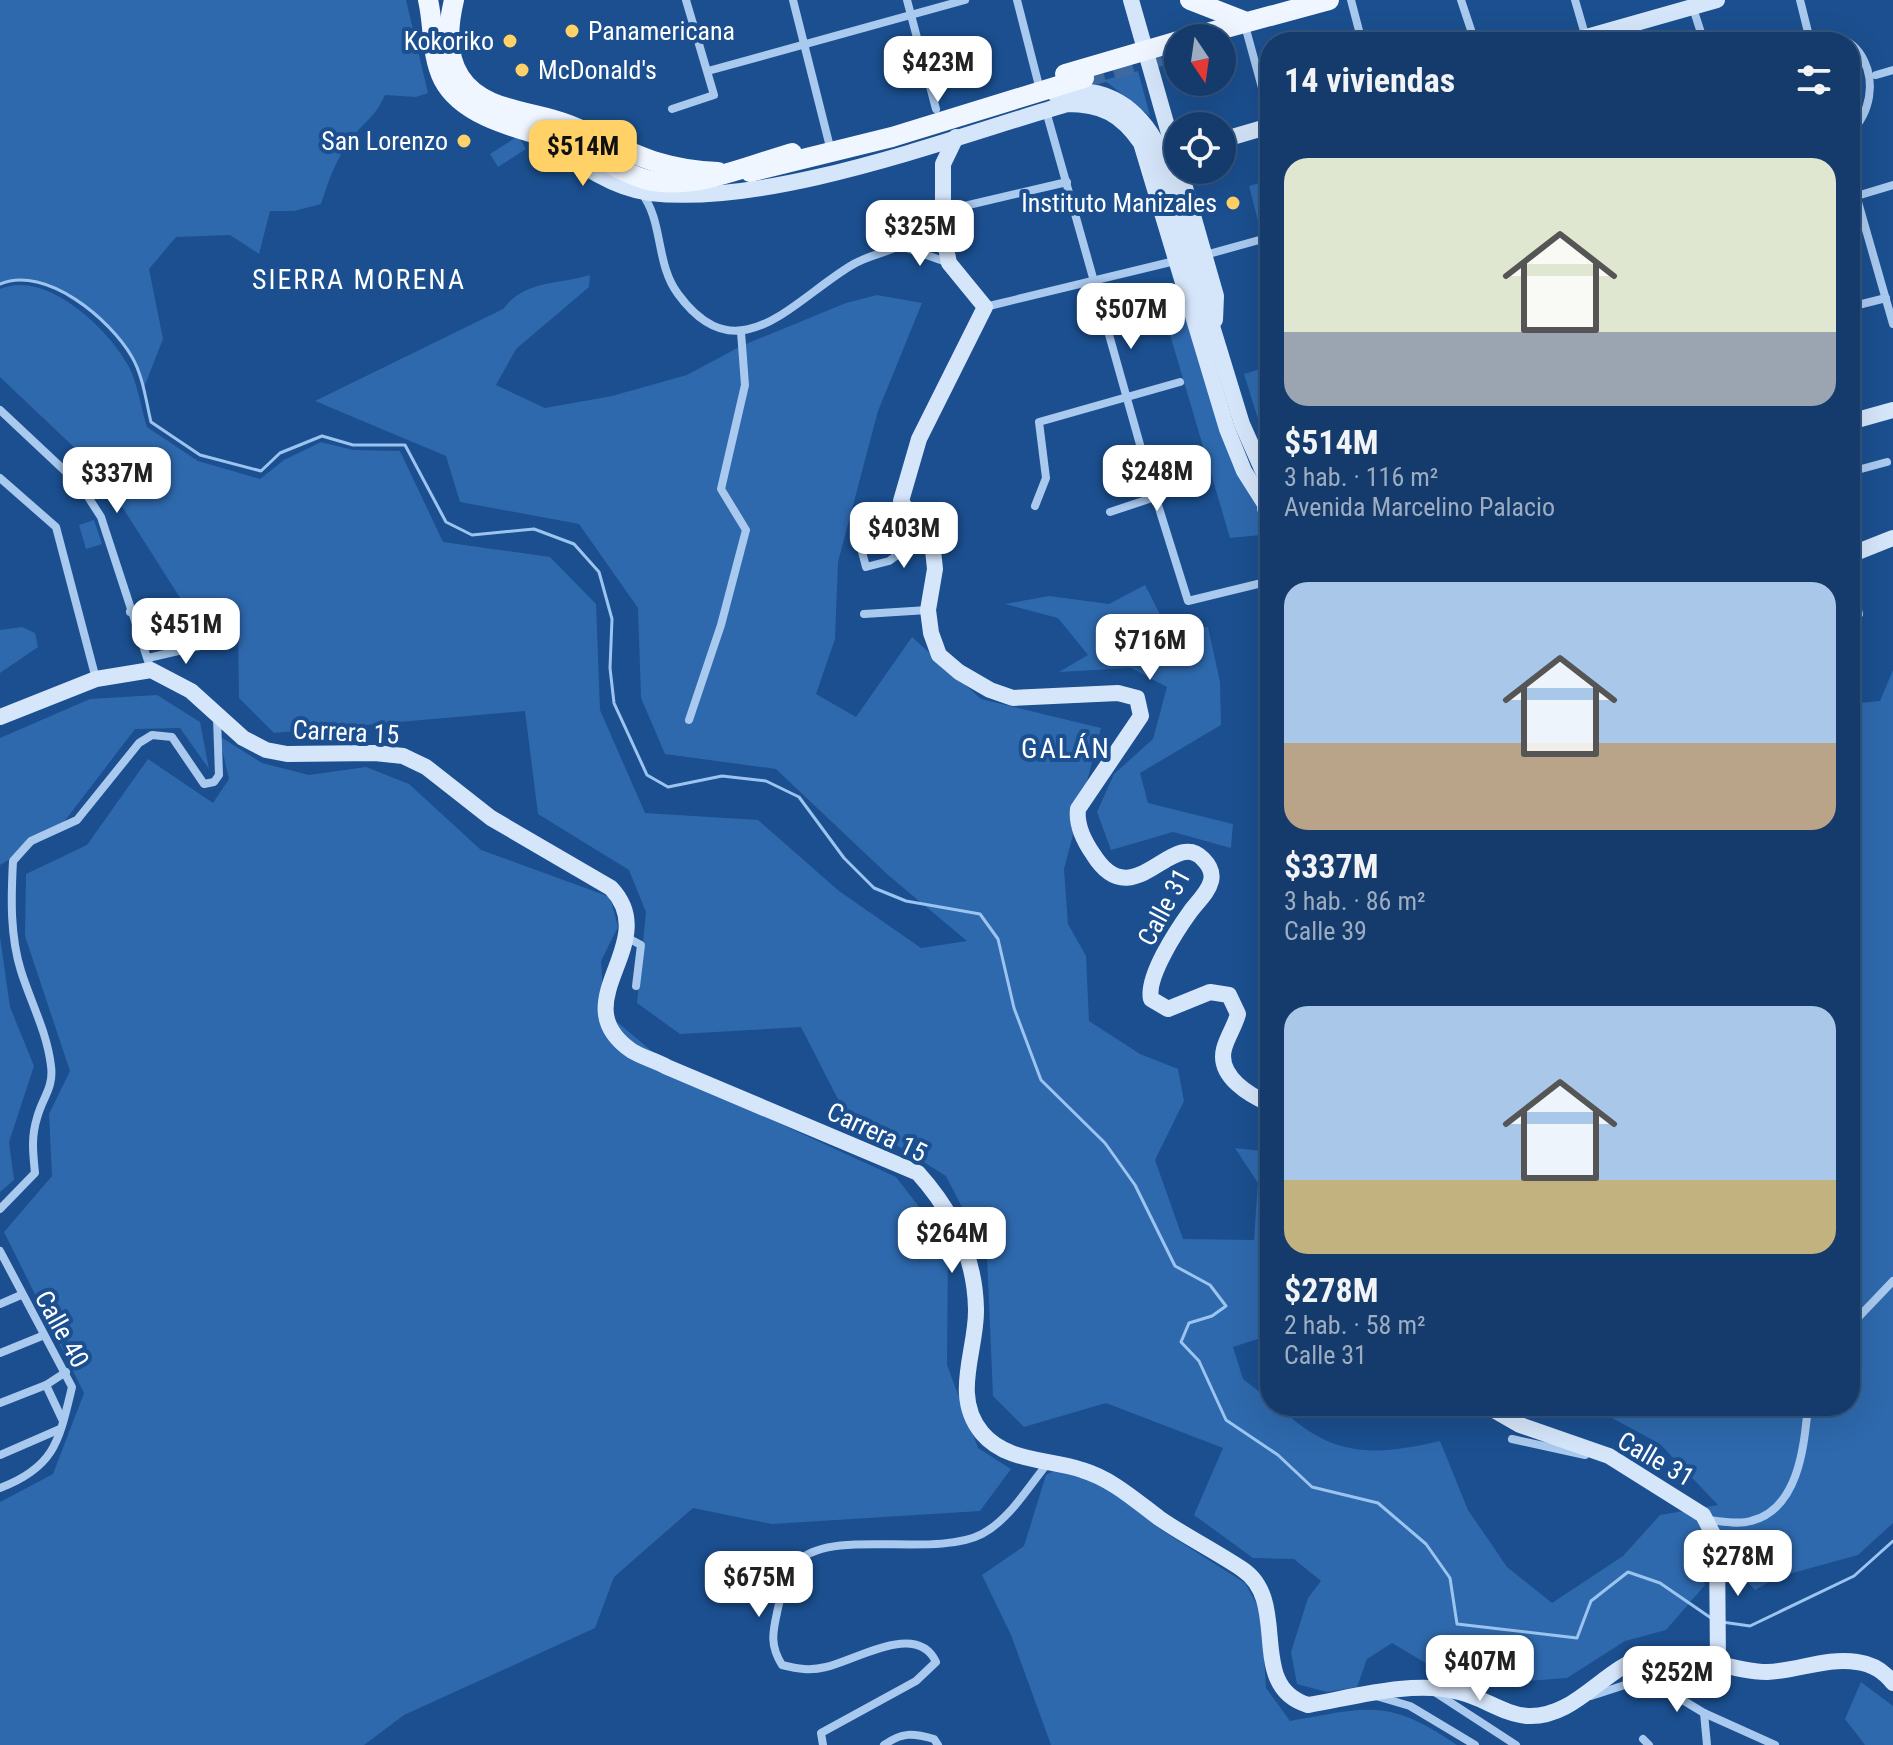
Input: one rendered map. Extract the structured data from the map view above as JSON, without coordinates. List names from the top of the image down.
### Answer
{
  "streets": {
    "main road": ["Carrera 15", "Calle 31"],
    "street": ["Calle 40"]
  },
  "crossings": [
    ["Carrera 15", "Calle 31"]
  ],
  "districts": ["SIERRA MORENA", "GALÁN"],
  "places": [
    "Panamericana",
    "Kokoriko",
    "McDonald's",
    "San Lorenzo",
    "Instituto Manizales"
  ],
  "north": "bottom",
  "page": {
    "heading": "14 viviendas",
    "price": [
      "$423M",
      "$514M",
      "$325M",
      "$507M",
      "$248M",
      "$337M",
      "$403M",
      "$451M",
      "$716M",
      "$264M",
      "$278M",
      "$675M",
      "$407M",
      "$252M"
    ],
    "list": [
      {
        "name": "$514M",
        "note": "3 hab. · 116 m² · Avenida Marcelino Palacio"
      },
      {
        "name": "$337M",
        "note": "3 hab. · 86 m² · Calle 39"
      },
      {
        "name": "$278M",
        "note": "2 hab. · 58 m² · Calle 31"
      }
    ]
  }
}
